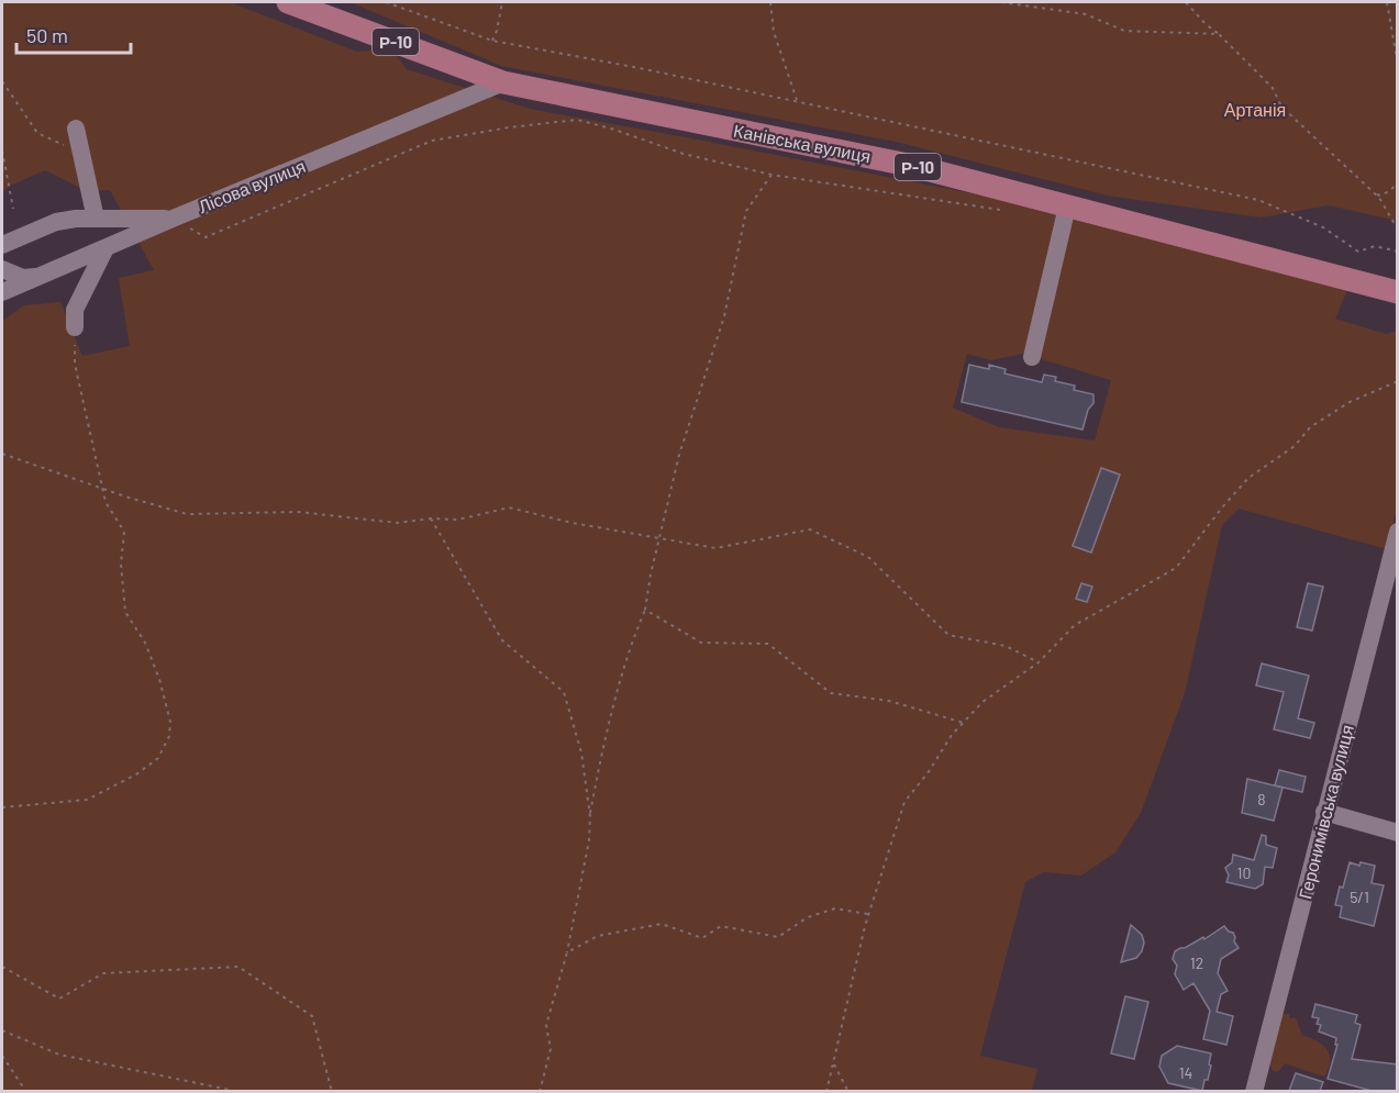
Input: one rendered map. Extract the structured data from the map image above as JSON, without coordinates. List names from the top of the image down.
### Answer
{
  "streets": {
    "main road": ["Р-10", "Канівська вулиця"],
    "street": ["Лісова вулиця", "Геронимівська вулиця"]
  },
  "crossings": [
    ["Канівська вулиця", "Лісова вулиця"]
  ],
  "parks": ["Артанія"],
  "house_numbers": [
    "8",
    "10",
    "5/1",
    "12",
    "14"
  ],
  "scale_bar": "50 m"
}
